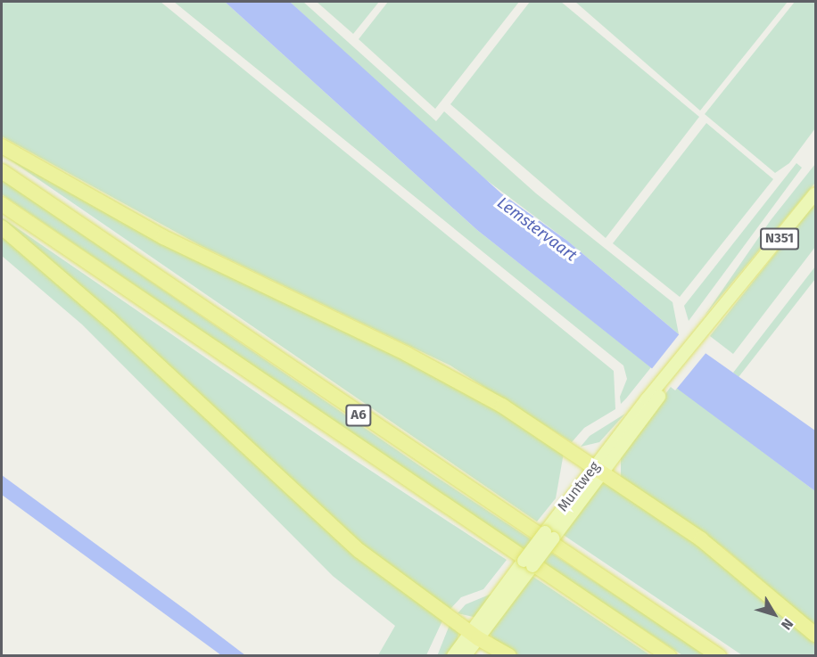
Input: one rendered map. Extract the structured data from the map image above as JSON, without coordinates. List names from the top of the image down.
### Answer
{
  "streets": {
    "highway": ["A6"],
    "main road": ["N351", "Muntweg"]
  },
  "water": ["Lemstervaart"],
  "north": "bottom right"
}
